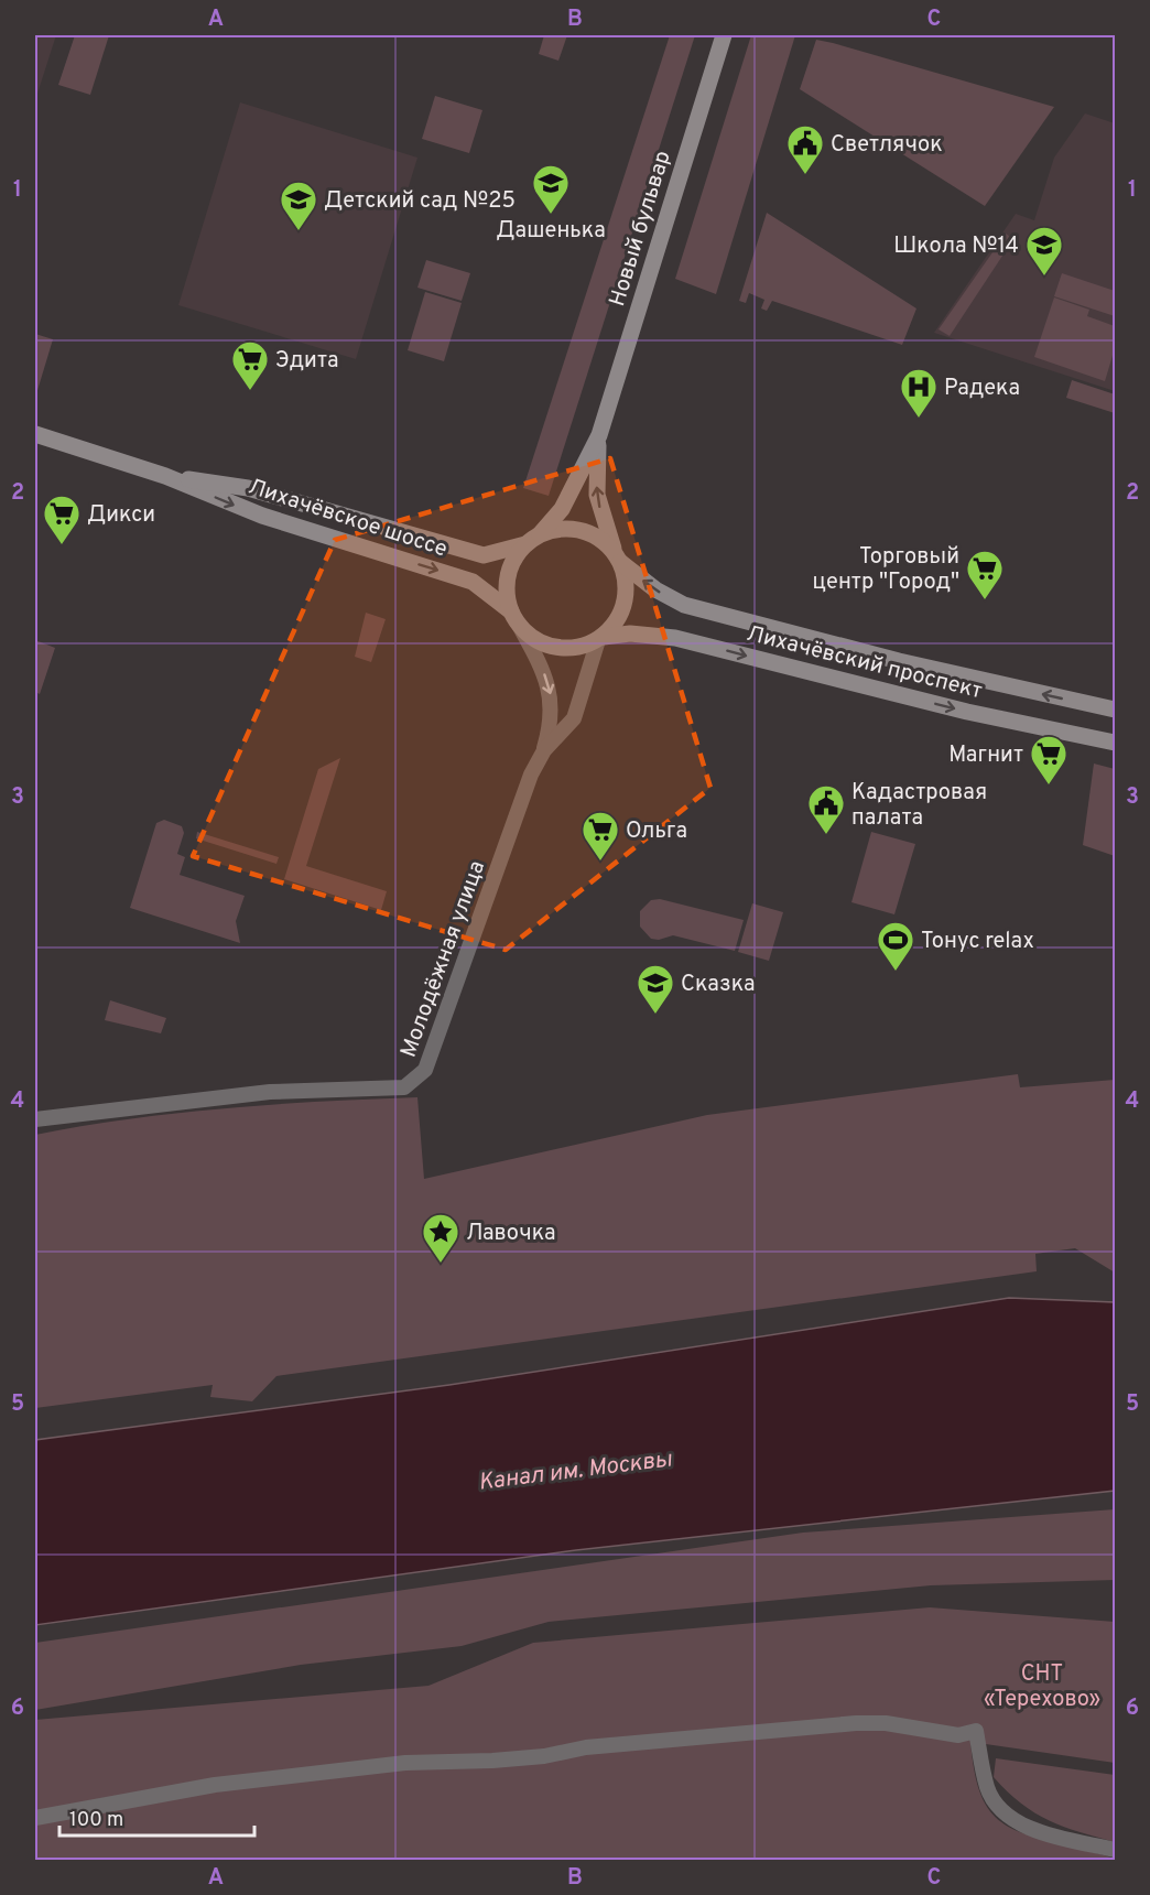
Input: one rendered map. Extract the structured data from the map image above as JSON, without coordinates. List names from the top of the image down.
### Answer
{
  "streets": {
    "main road": ["Новый бульвар", "Лихачёвское шоссе", "Лихачёвский проспект"],
    "street": ["Молодёжная улица"]
  },
  "crossings": [
    ["Новый бульвар", "Лихачёвское шоссе"],
    ["Новый бульвар", "Лихачёвский проспект"],
    ["Новый бульвар", "Молодёжная улица"],
    ["Лихачёвское шоссе", "Лихачёвский проспект"],
    ["Лихачёвское шоссе", "Молодёжная улица"],
    ["Лихачёвский проспект", "Молодёжная улица"]
  ],
  "water": ["Канал им. Москвы"],
  "parks": ["СНТ «Терехово»"],
  "places": {
    "public building": ["Светлячок", "Кадастровая палата"],
    "school or university": [
      "Дашенька",
      "Детский сад №25",
      "Школа №14",
      "Сказка"
    ],
    "supermarket": [
      "Эдита",
      "Дикси",
      "Торговый центр \"Город\"",
      "Магнит",
      "Ольга"
    ],
    "hospital": ["Радека"],
    "sports": ["Тонус relax"],
    "place": ["Лавочка"]
  },
  "scale_bar": "100 m",
  "grid": {
    "columns": ["A", "B", "C"],
    "rows": [
      "1",
      "2",
      "3",
      "4",
      "5",
      "6"
    ]
  }
}
